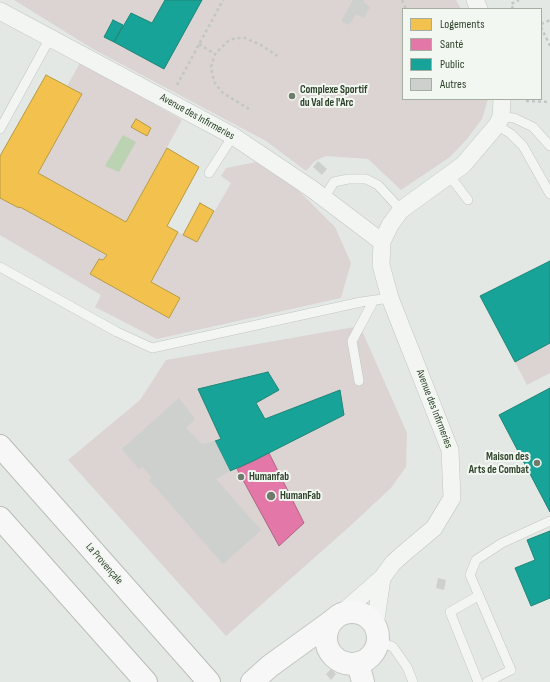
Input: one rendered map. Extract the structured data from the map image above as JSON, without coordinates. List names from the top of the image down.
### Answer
{
  "streets": {
    "main road": ["Avenue des Infirmeries", "La Provençale"]
  },
  "places": [
    "Complexe Sportif du Val de l'Arc",
    "Maison des Arts de Combat",
    "Humanfab",
    "HumanFab"
  ],
  "legend": [
    "Logements",
    "Santé",
    "Public",
    "Autres"
  ]
}
